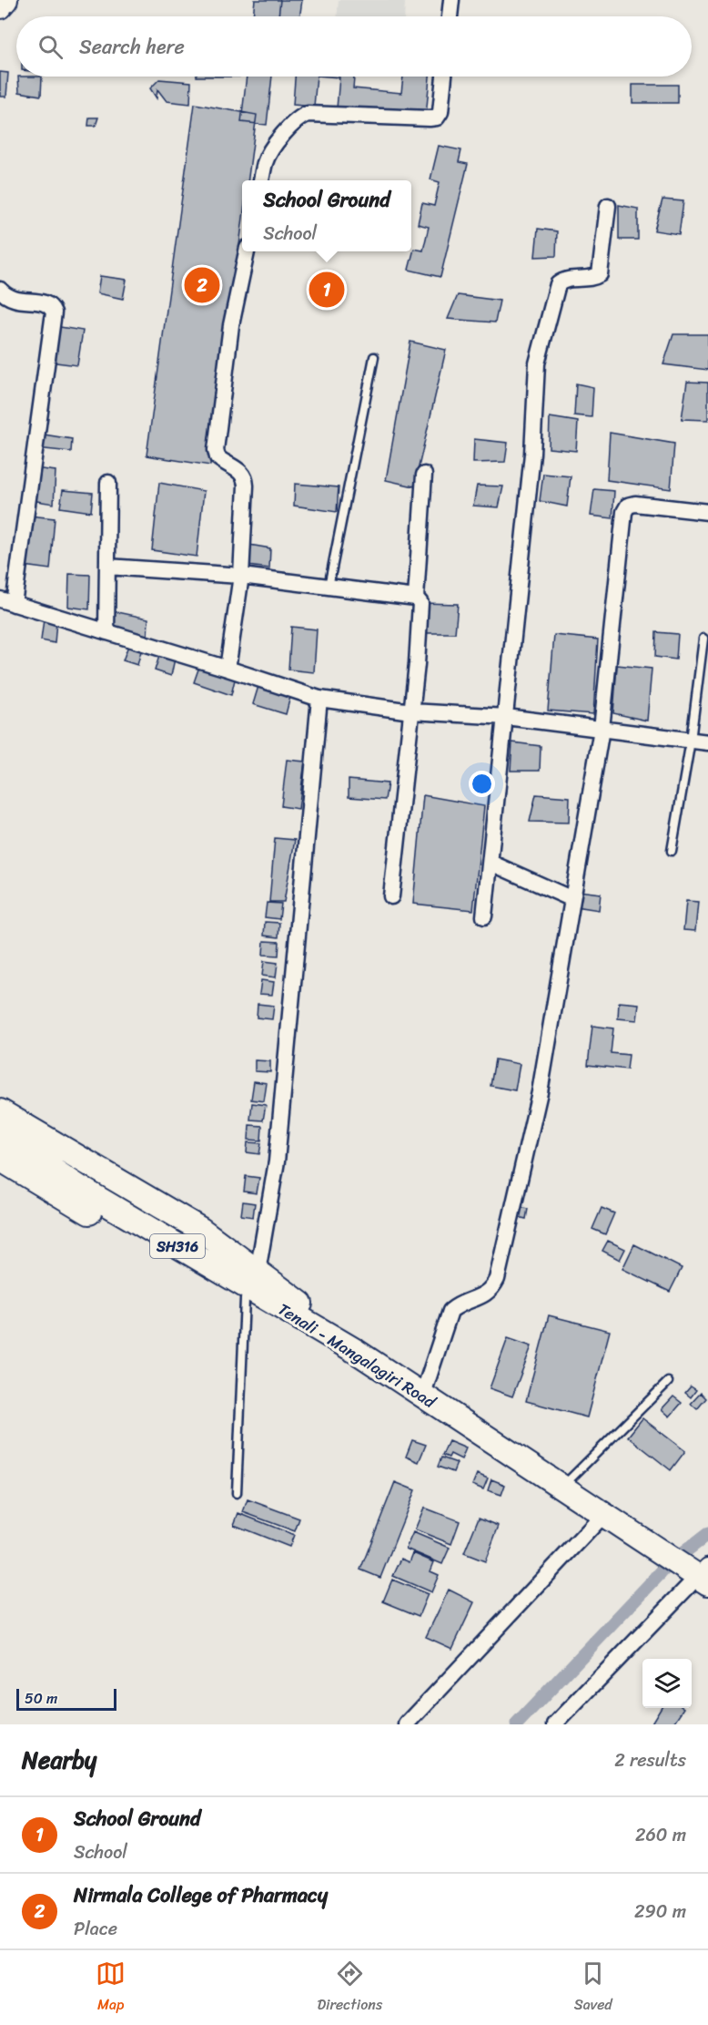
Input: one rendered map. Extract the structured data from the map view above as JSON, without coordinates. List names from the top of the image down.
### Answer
{
  "streets": {
    "main road": ["SH316", "Tenali - Mangalagiri Road"]
  },
  "scale_bar": "50 m",
  "page": {
    "search": "Search here",
    "popup": ["School Ground", "School"],
    "pins": ["2", "1"],
    "scale": "50 m",
    "heading": ["Nearby", "2 results"],
    "list": [
      {
        "mark": "1",
        "name": "School Ground",
        "note": "School",
        "value": "260 m"
      },
      {
        "mark": "2",
        "name": "Nirmala College of Pharmacy",
        "note": "Place",
        "value": "290 m"
      }
    ],
    "nav": ["Map", "Directions", "Saved"]
  }
}
